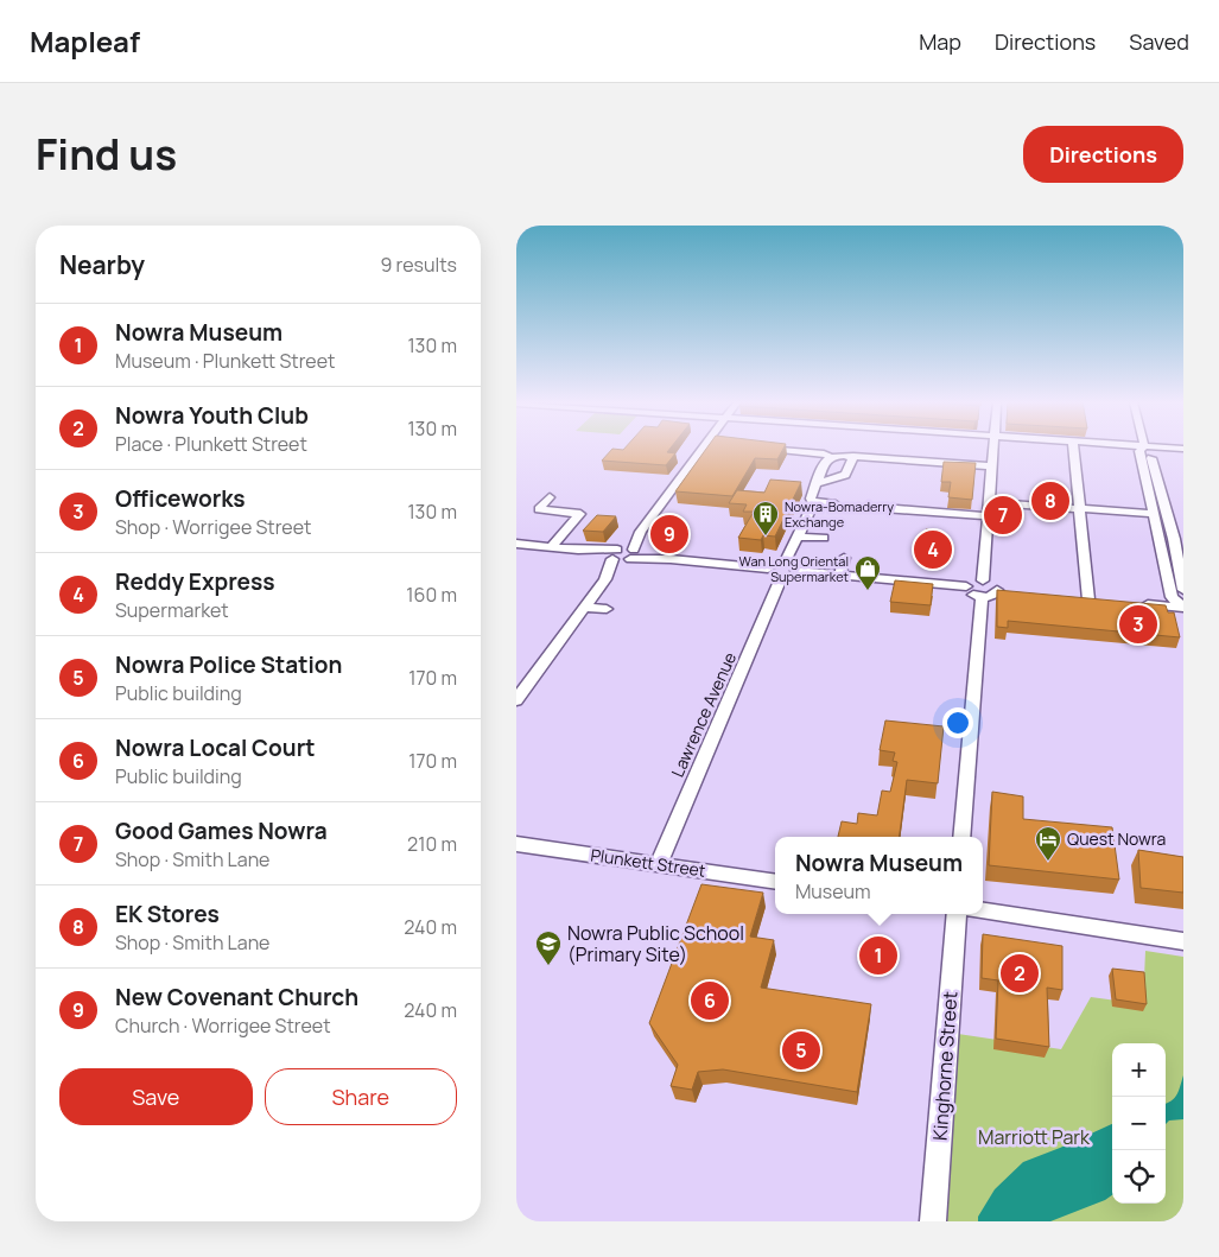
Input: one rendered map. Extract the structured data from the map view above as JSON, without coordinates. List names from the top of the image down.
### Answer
{
  "streets": {
    "street": ["Lawrence Avenue", "Plunkett Street", "Kinghorne Street"]
  },
  "crossings": [
    ["Lawrence Avenue", "Plunkett Street"]
  ],
  "parks": ["Marriott Park"],
  "places": {
    "building": ["Nowra-Bomaderry Exchange"],
    "shop": ["Wan Long Oriental Supermarket"],
    "hotel": ["Quest Nowra"],
    "school or university": ["Nowra Public School (Primary Site)"]
  },
  "page": {
    "header": "Mapleaf",
    "nav": ["Map", "Directions", "Saved"],
    "title": "Find us",
    "buttons": [
      "Directions",
      ["Save", "Share"]
    ],
    "heading": ["Nearby", "9 results"],
    "list": [
      {
        "mark": "1",
        "name": "Nowra Museum",
        "note": "Museum · Plunkett Street",
        "value": "130 m"
      },
      {
        "mark": "2",
        "name": "Nowra Youth Club",
        "note": "Place · Plunkett Street",
        "value": "130 m"
      },
      {
        "mark": "3",
        "name": "Officeworks",
        "note": "Shop · Worrigee Street",
        "value": "130 m"
      },
      {
        "mark": "4",
        "name": "Reddy Express",
        "note": "Supermarket",
        "value": "160 m"
      },
      {
        "mark": "5",
        "name": "Nowra Police Station",
        "note": "Public building",
        "value": "170 m"
      },
      {
        "mark": "6",
        "name": "Nowra Local Court",
        "note": "Public building",
        "value": "170 m"
      },
      {
        "mark": "7",
        "name": "Good Games Nowra",
        "note": "Shop · Smith Lane",
        "value": "210 m"
      },
      {
        "mark": "8",
        "name": "EK Stores",
        "note": "Shop · Smith Lane",
        "value": "240 m"
      },
      {
        "mark": "9",
        "name": "New Covenant Church",
        "note": "Church · Worrigee Street",
        "value": "240 m"
      }
    ],
    "pins": [
      "8",
      "7",
      "9",
      "4",
      "3",
      "1",
      "2",
      "6",
      "5"
    ],
    "popup": ["Nowra Museum", "Museum"],
    "map_buttons": ["+", "−"]
  }
}
